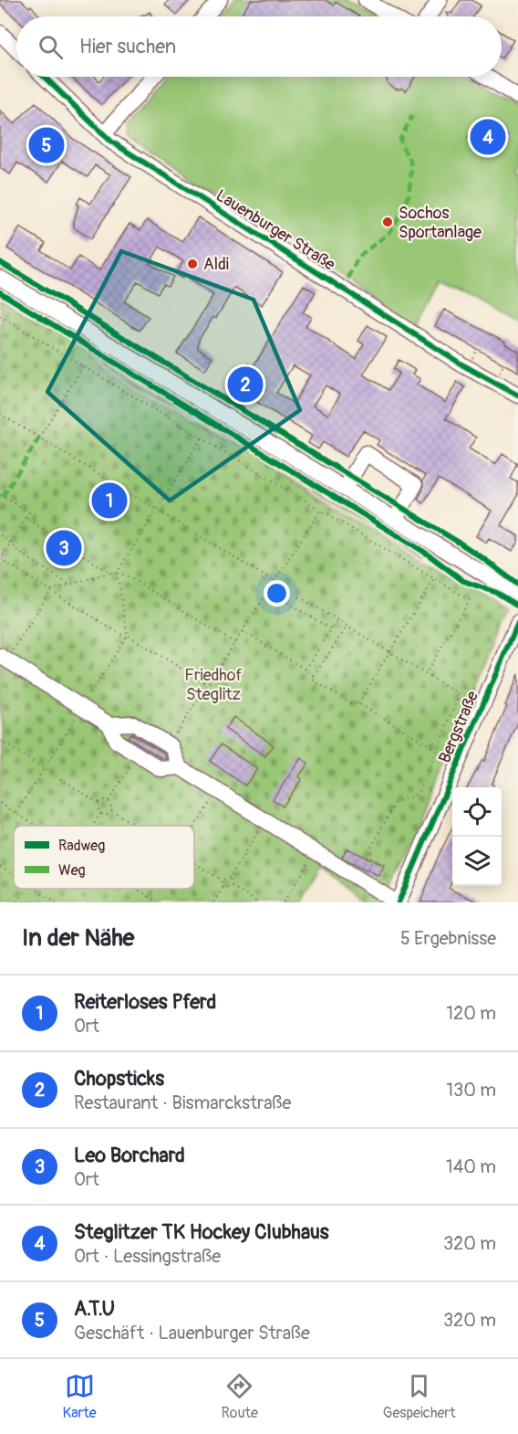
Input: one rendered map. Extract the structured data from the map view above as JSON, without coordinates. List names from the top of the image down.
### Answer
{
  "streets": {
    "street": ["Lauenburger Straße", "Bergstraße"]
  },
  "parks": ["Friedhof Steglitz"],
  "places": ["Sochos Sportanlage", "Aldi"],
  "legend": ["Radweg", "Weg"],
  "page": {
    "search": "Hier suchen",
    "pins": [
      "4",
      "5",
      "2",
      "1",
      "3"
    ],
    "heading": ["In der Nähe", "5 Ergebnisse"],
    "list": [
      {
        "mark": "1",
        "name": "Reiterloses Pferd",
        "note": "Ort",
        "value": "120 m"
      },
      {
        "mark": "2",
        "name": "Chopsticks",
        "note": "Restaurant · Bismarckstraße",
        "value": "130 m"
      },
      {
        "mark": "3",
        "name": "Leo Borchard",
        "note": "Ort",
        "value": "140 m"
      },
      {
        "mark": "4",
        "name": "Steglitzer TK Hockey Clubhaus",
        "note": "Ort · Lessingstraße",
        "value": "320 m"
      },
      {
        "mark": "5",
        "name": "A.T.U",
        "note": "Geschäft · Lauenburger Straße",
        "value": "320 m"
      }
    ],
    "nav": ["Karte", "Route", "Gespeichert"]
  }
}
